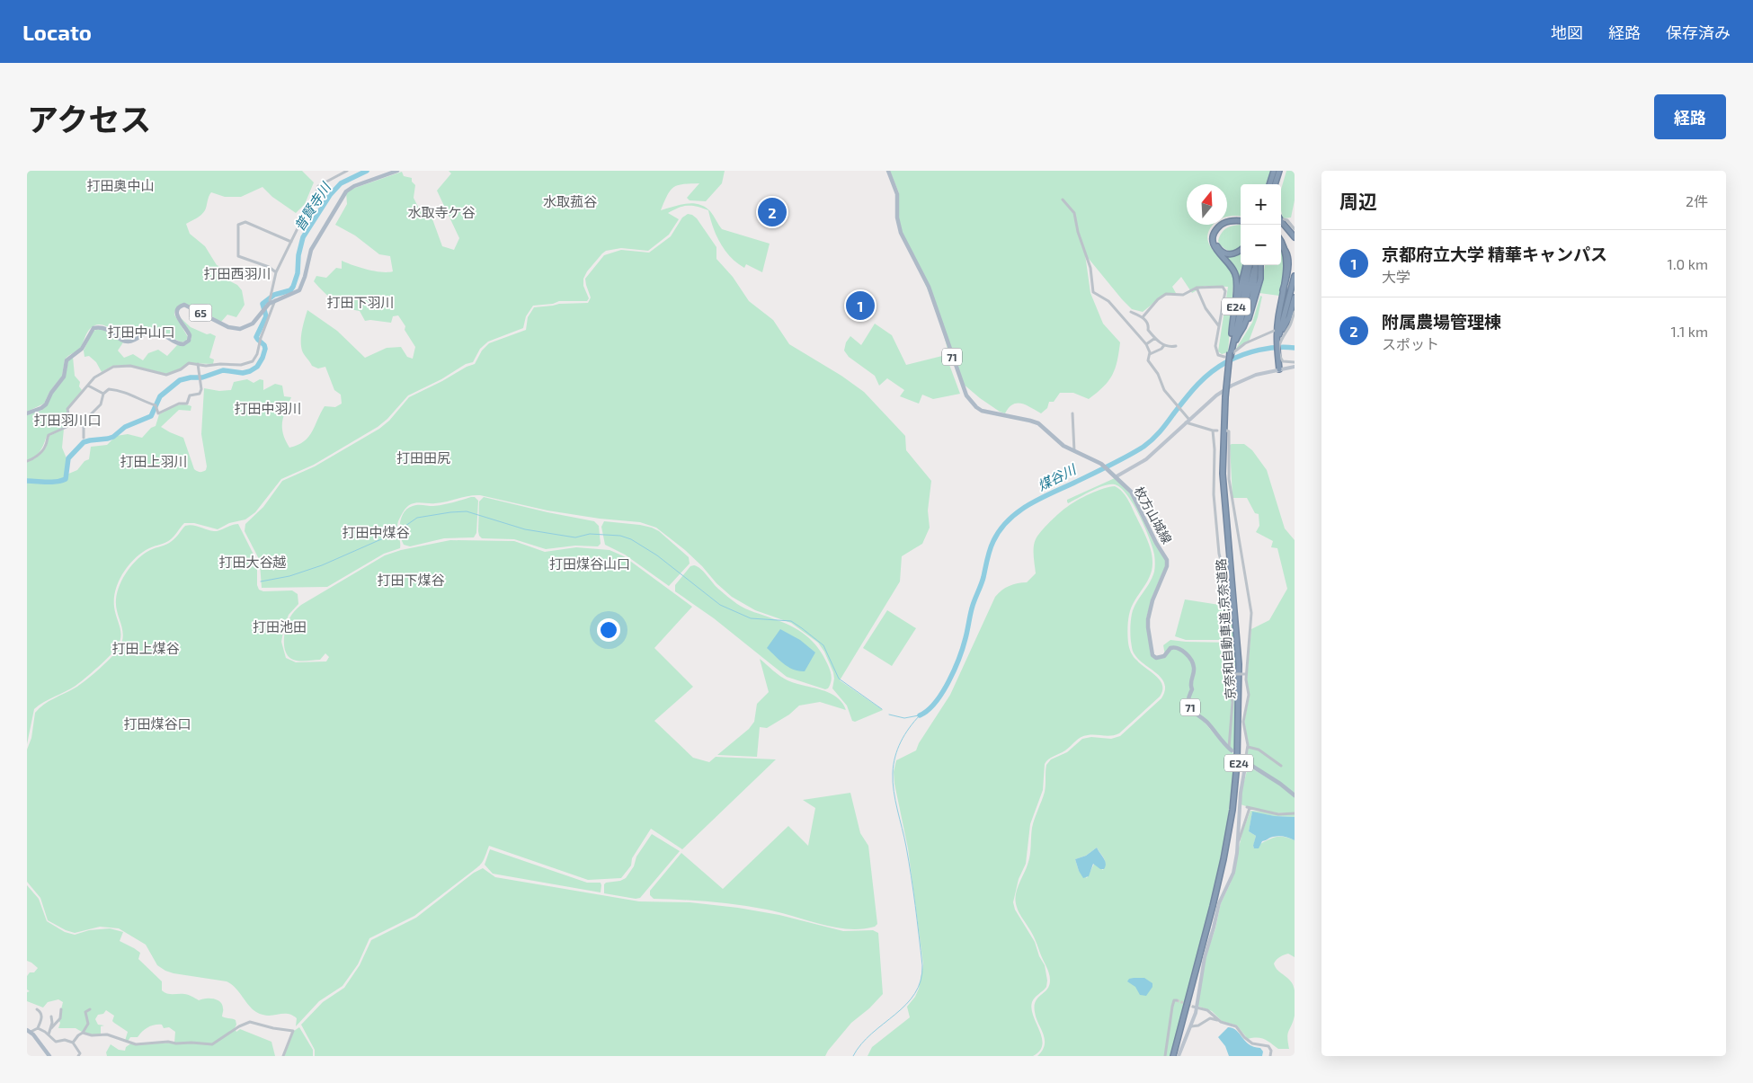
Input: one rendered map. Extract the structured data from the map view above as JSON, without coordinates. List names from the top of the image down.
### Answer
{
  "streets": {
    "highway": ["E24", "京奈和自動車道;京奈道路"],
    "main road": ["65", "71", "枚方山城線"]
  },
  "districts": [
    "打田奥中山",
    "水取菰谷",
    "水取寺ケ谷",
    "打田西羽川",
    "打田下羽川",
    "打田中山口",
    "打田中羽川",
    "打田羽川口",
    "打田田尻",
    "打田上羽川",
    "打田中煤谷",
    "打田大谷越",
    "打田煤谷山口",
    "打田下煤谷",
    "打田池田",
    "打田上煤谷",
    "打田煤谷口"
  ],
  "water": ["普賢寺川", "煤谷川"],
  "north": "top",
  "page": {
    "header": "Locato",
    "nav": ["地図", "経路", "保存済み"],
    "title": "アクセス",
    "buttons": "経路",
    "heading": ["周辺", "2件"],
    "map_buttons": ["+", "−"],
    "pins": ["2", "1"],
    "list": [
      {
        "mark": "1",
        "name": "京都府立大学 精華キャンパス",
        "note": "大学",
        "value": "1.0 km"
      },
      {
        "mark": "2",
        "name": "附属農場管理棟",
        "note": "スポット",
        "value": "1.1 km"
      }
    ]
  }
}
